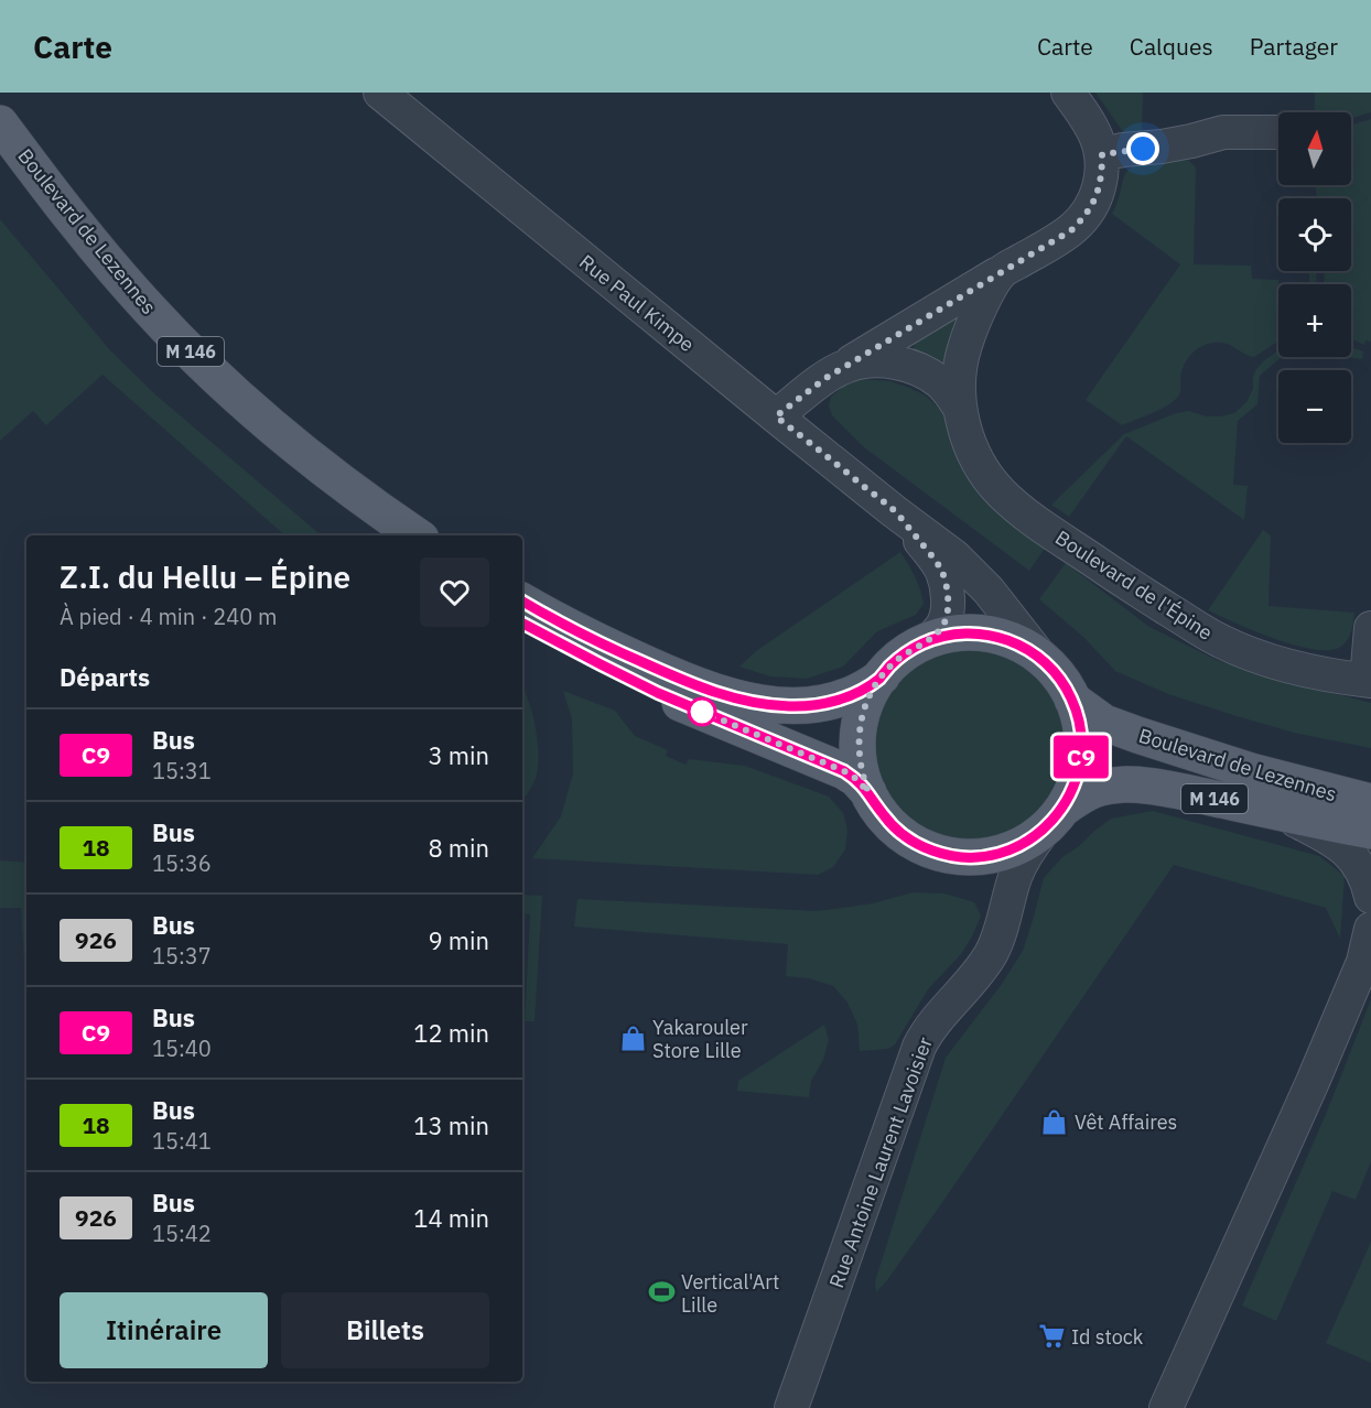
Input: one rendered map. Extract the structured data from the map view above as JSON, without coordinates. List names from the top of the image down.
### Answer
{
  "streets": {
    "main road": ["Boulevard de Lezennes", "M 146"],
    "street": ["Rue Paul Kimpe", "Boulevard de l'Épine", "Rue Antoine Laurent Lavoisier"]
  },
  "crossings": [
    ["Boulevard de Lezennes", "Rue Paul Kimpe"],
    ["Boulevard de Lezennes", "Rue Antoine Laurent Lavoisier"],
    ["Rue Paul Kimpe", "Boulevard de l'Épine"],
    ["Rue Paul Kimpe", "Rue Antoine Laurent Lavoisier"]
  ],
  "places": {
    "shop": ["Yakarouler Store Lille", "Vêt Affaires"],
    "sports": ["Vertical'Art Lille"],
    "supermarket": ["Id stock"]
  },
  "lines": ["bus line C9"],
  "north": "top",
  "page": {
    "header": "Carte",
    "nav": ["Carte", "Calques", "Partager"],
    "on_map": "C9",
    "map_buttons": ["+", "−"],
    "heading": [
      ["Z.I. du Hellu – Épine", "À pied · 4 min · 240 m"],
      "Départs"
    ],
    "list": [
      {
        "mark": "C9",
        "name": "Bus",
        "note": "15:31",
        "value": "3 min"
      },
      {
        "mark": "18",
        "name": "Bus",
        "note": "15:36",
        "value": "8 min"
      },
      {
        "mark": "926",
        "name": "Bus",
        "note": "15:37",
        "value": "9 min"
      },
      {
        "mark": "C9",
        "name": "Bus",
        "note": "15:40",
        "value": "12 min"
      },
      {
        "mark": "18",
        "name": "Bus",
        "note": "15:41",
        "value": "13 min"
      },
      {
        "mark": "926",
        "name": "Bus",
        "note": "15:42",
        "value": "14 min"
      }
    ],
    "buttons": ["Itinéraire", "Billets"]
  }
}
